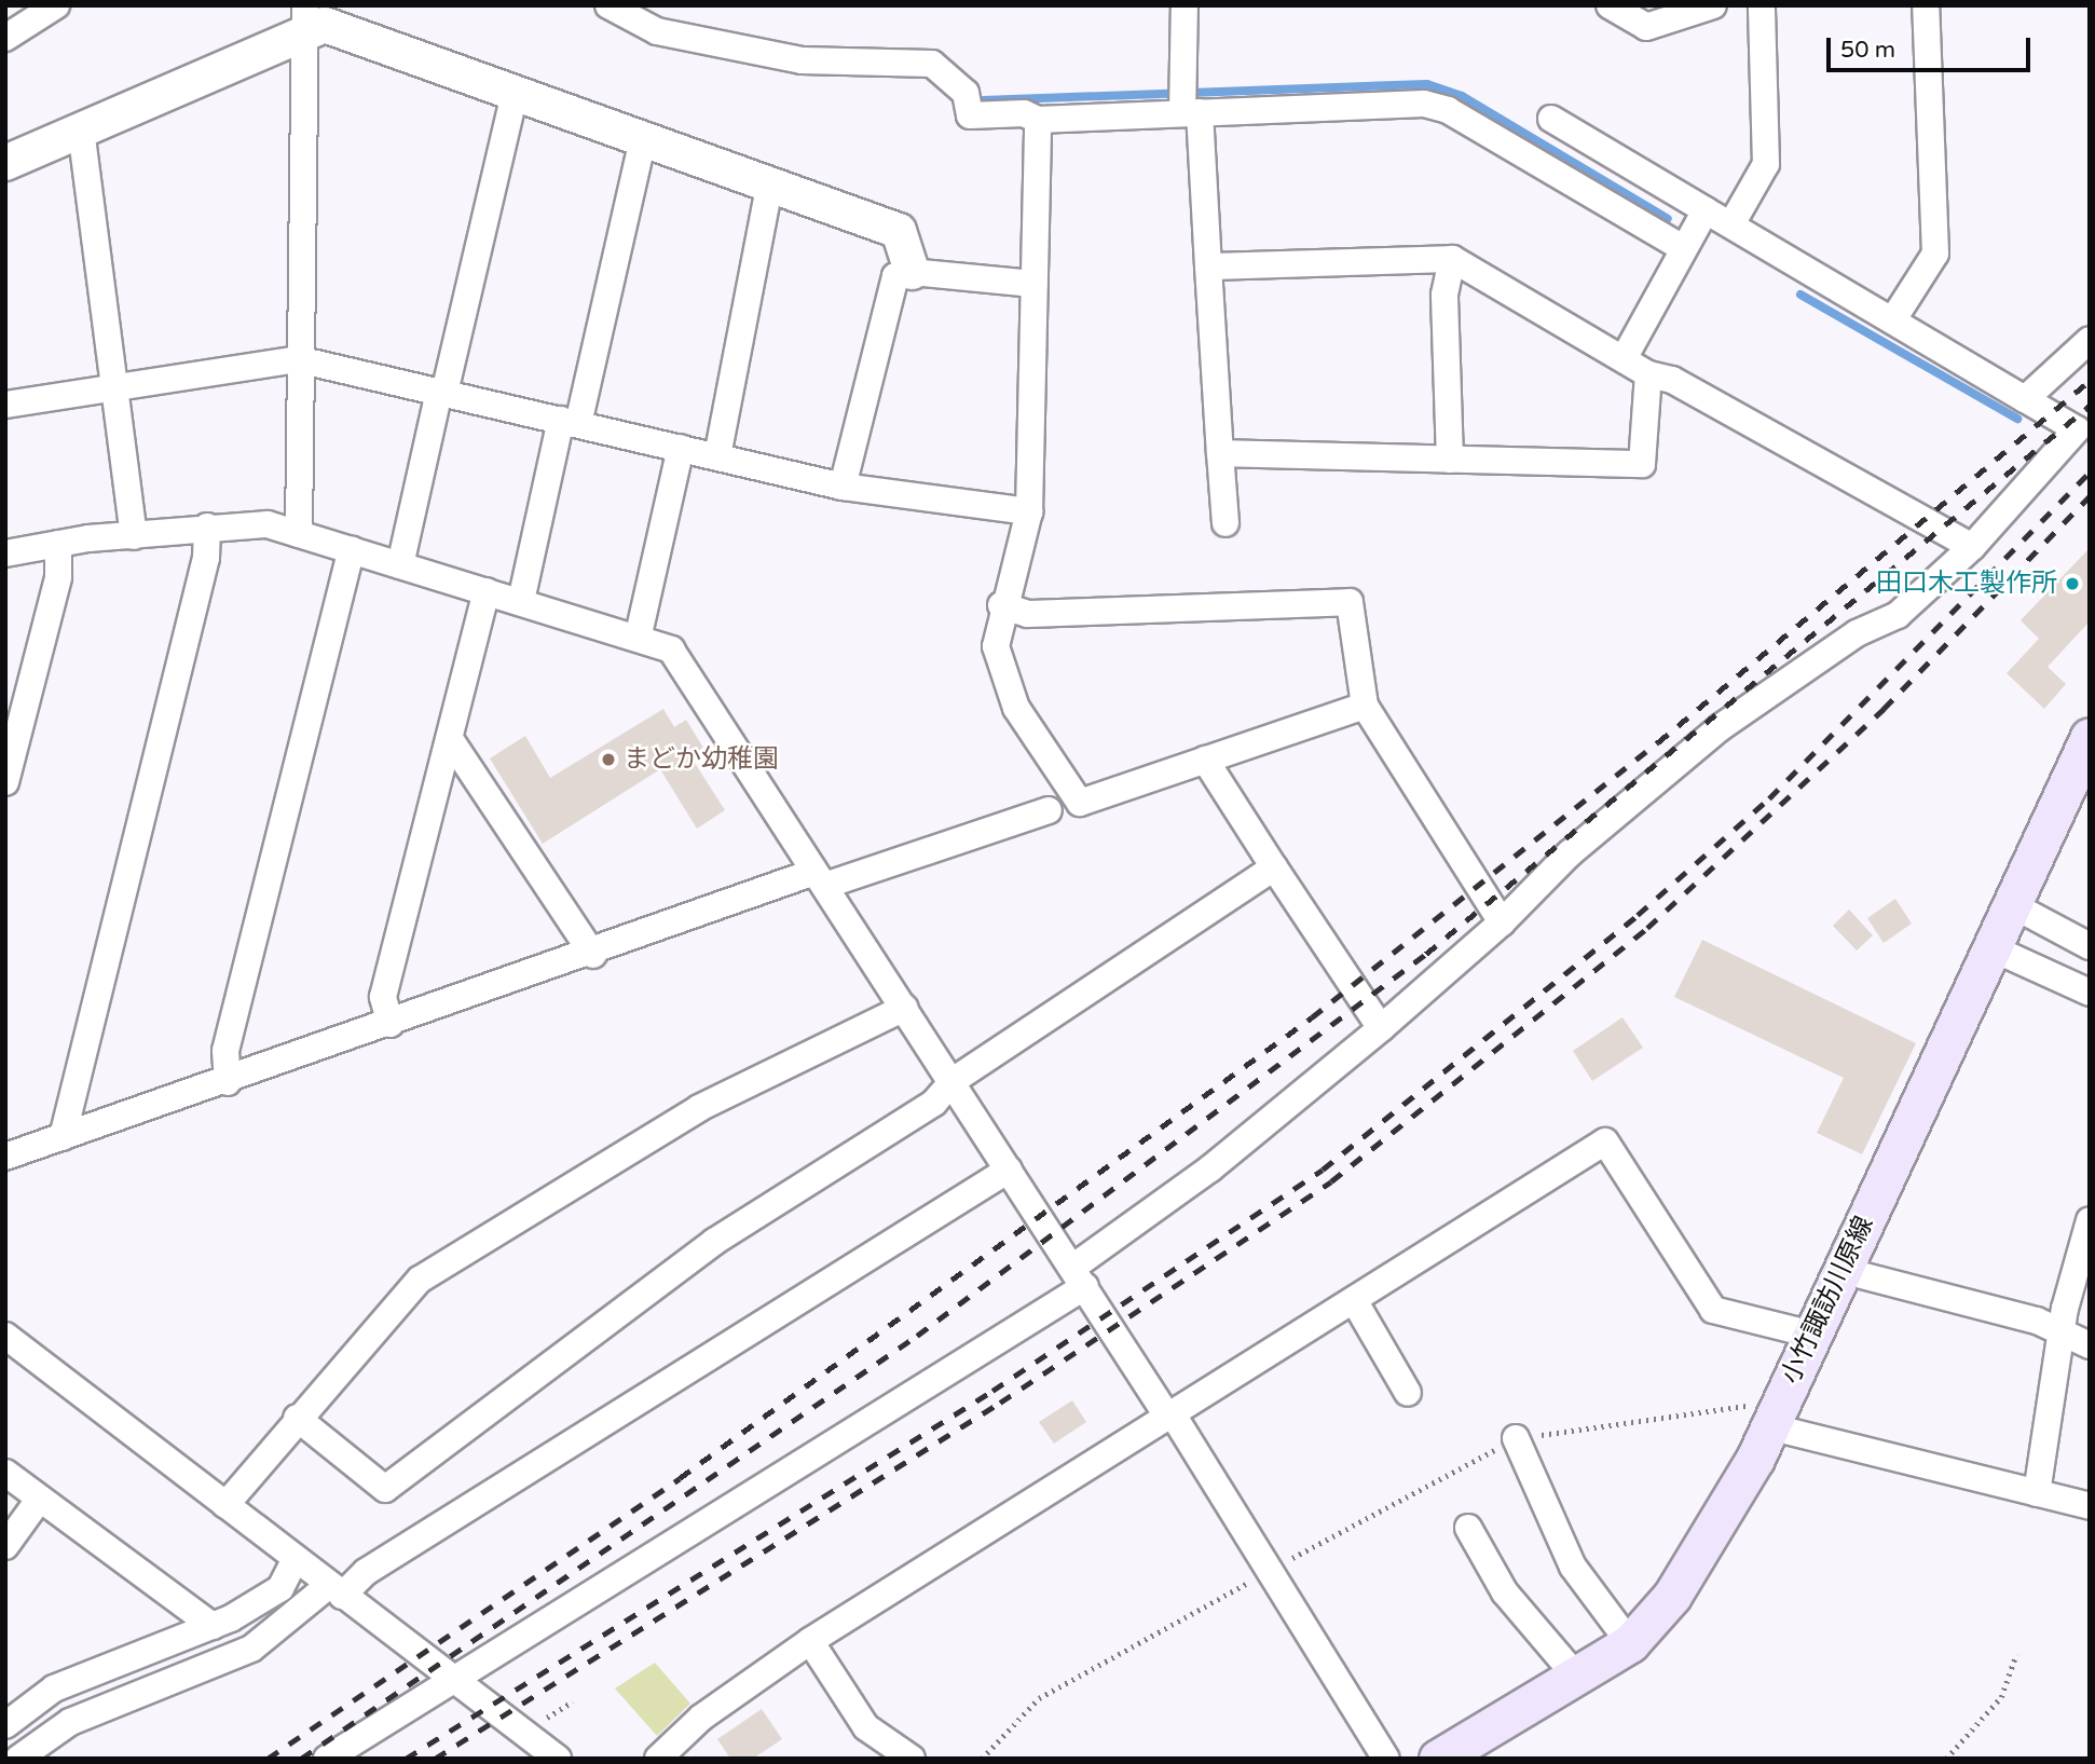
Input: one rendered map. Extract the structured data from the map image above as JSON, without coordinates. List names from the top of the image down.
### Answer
{
  "streets": {
    "main road": ["小竹諏訪川原線"]
  },
  "places": ["田口木工製作所", "まどか幼稚園"],
  "scale_bar": "50 m"
}
